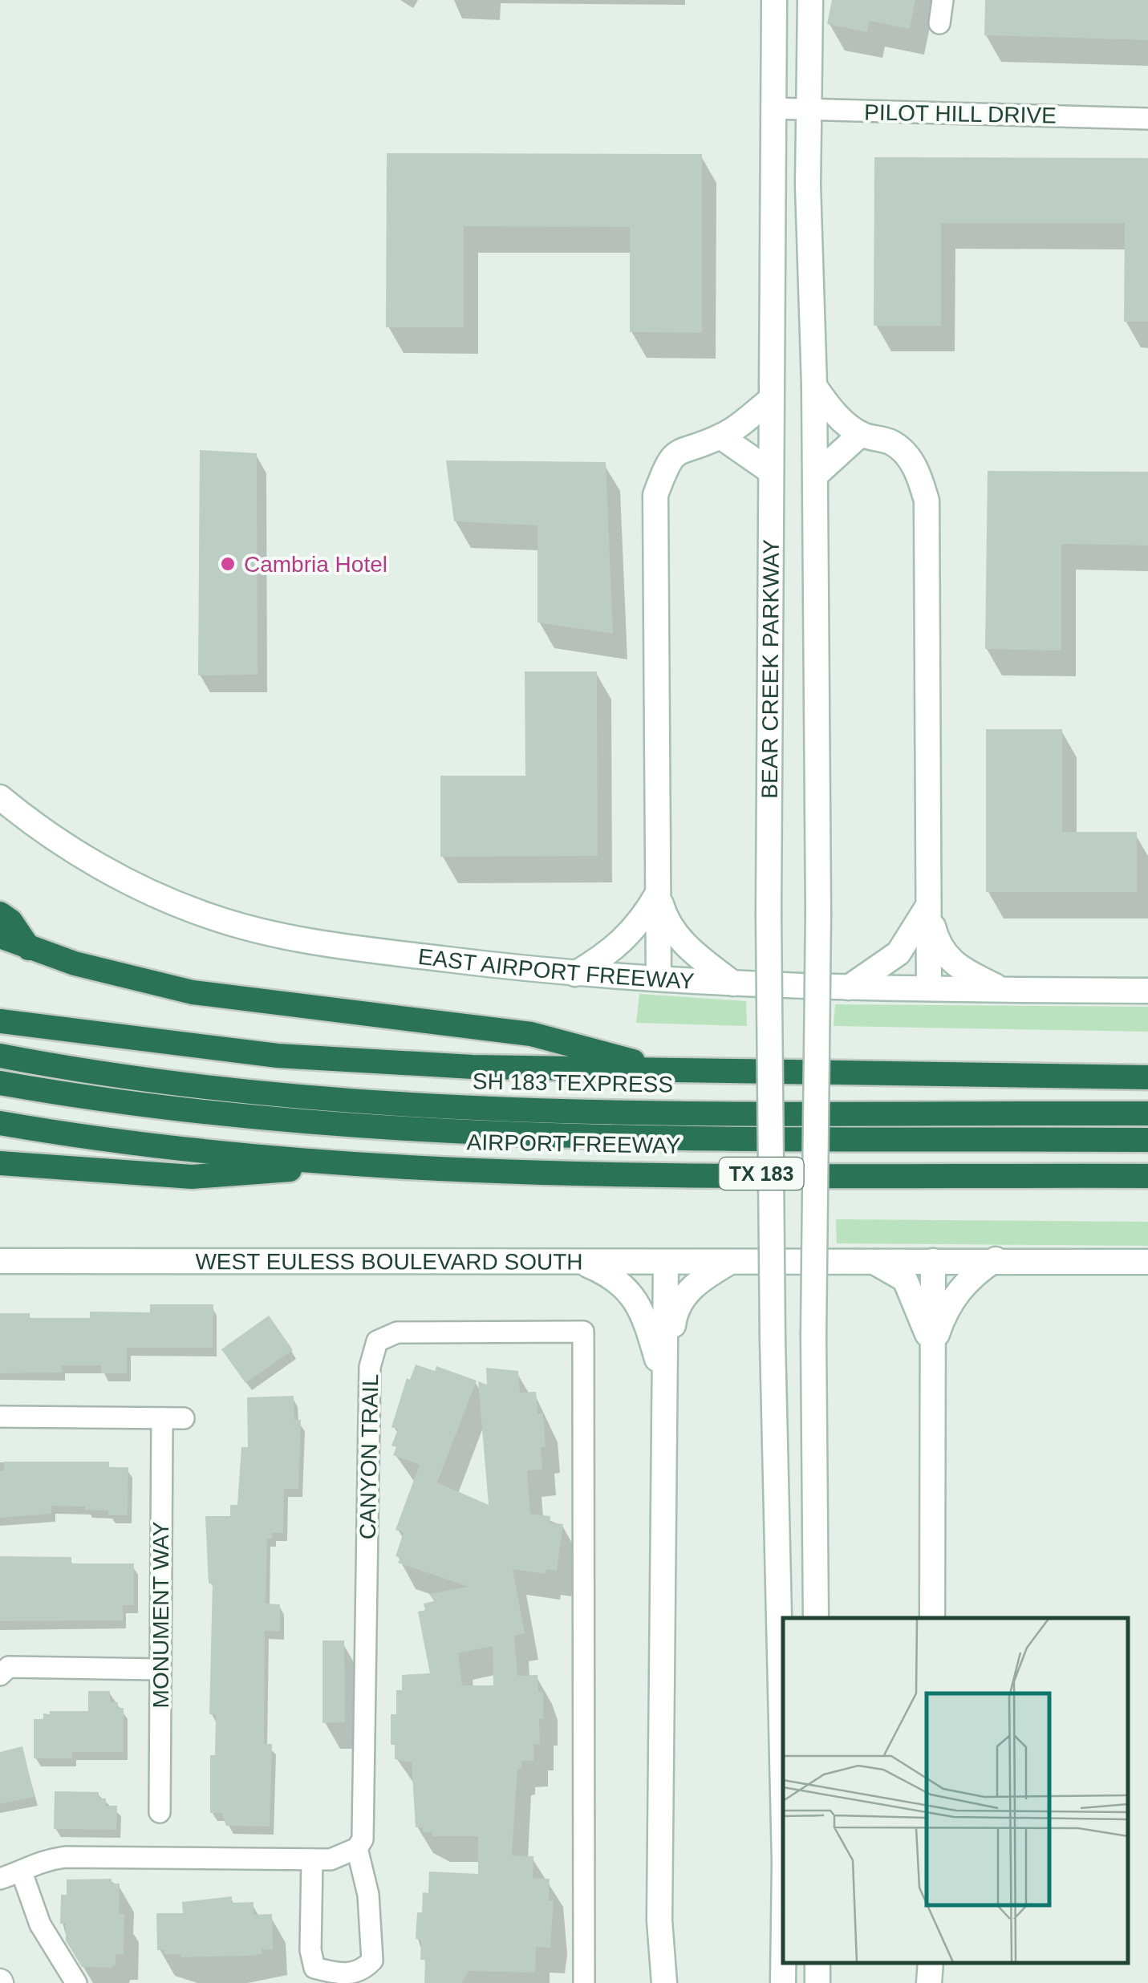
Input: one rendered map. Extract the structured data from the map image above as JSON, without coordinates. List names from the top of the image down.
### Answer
{
  "streets": {
    "highway": ["SH 183 TEXPRESS", "AIRPORT FREEWAY", "TX 183"],
    "main road": ["BEAR CREEK PARKWAY", "EAST AIRPORT FREEWAY", "WEST EULESS BOULEVARD SOUTH"],
    "street": ["PILOT HILL DRIVE", "CANYON TRAIL", "MONUMENT WAY"]
  },
  "crossings": [
    ["PILOT HILL DRIVE", "BEAR CREEK PARKWAY"]
  ],
  "places": ["Cambria Hotel"]
}
